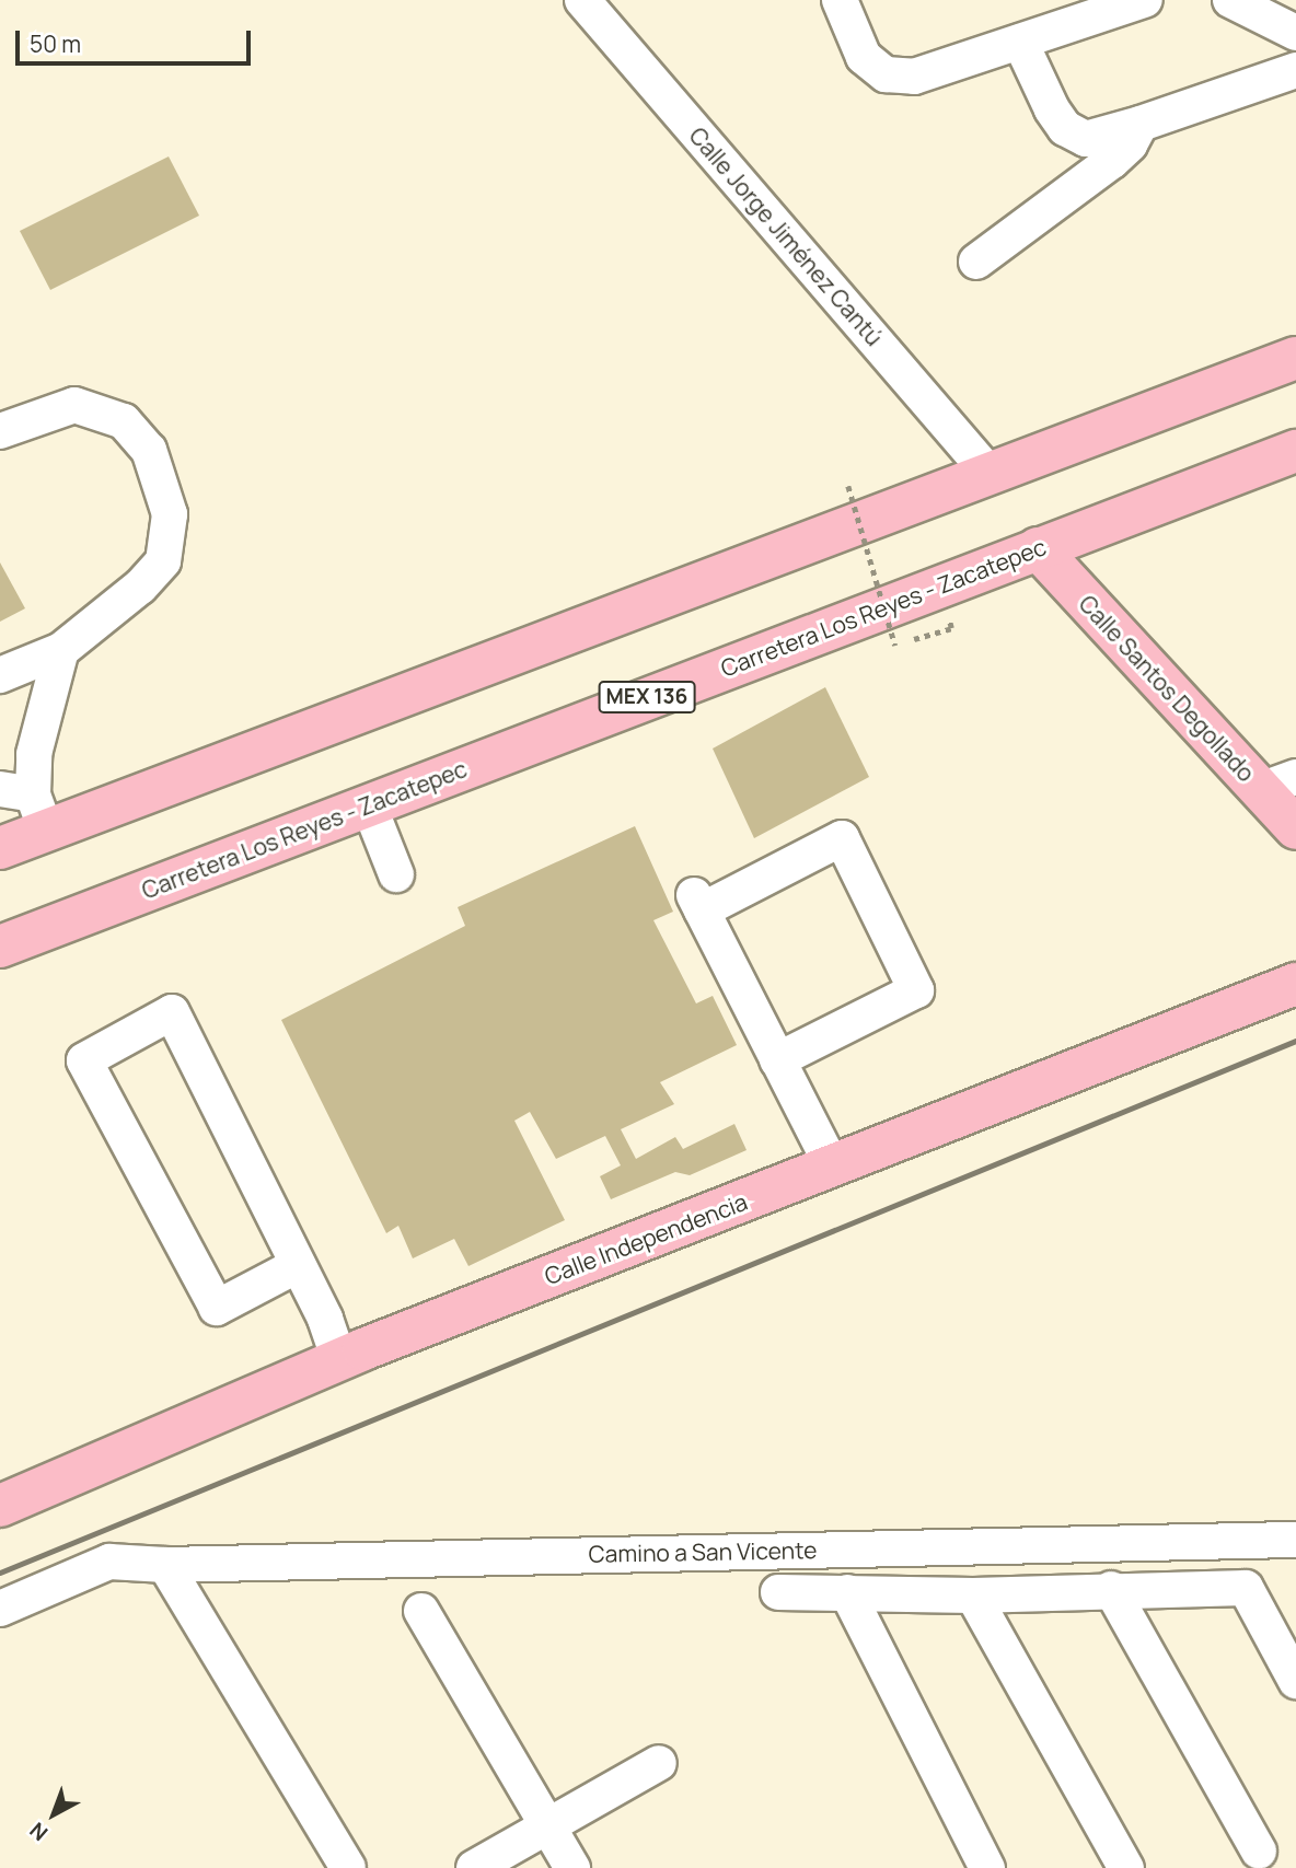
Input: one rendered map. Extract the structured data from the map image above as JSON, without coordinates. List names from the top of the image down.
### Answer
{
  "streets": {
    "main road": [
      "Carretera Los Reyes - Zacatepec",
      "Calle Santos Degollado",
      "MEX 136",
      "Calle Independencia"
    ],
    "street": ["Calle Jorge Jiménez Cantú", "Camino a San Vicente"]
  },
  "crossings": [
    ["Carretera Los Reyes - Zacatepec", "Calle Santos Degollado"]
  ],
  "scale_bar": "50 m",
  "north": "bottom left"
}
